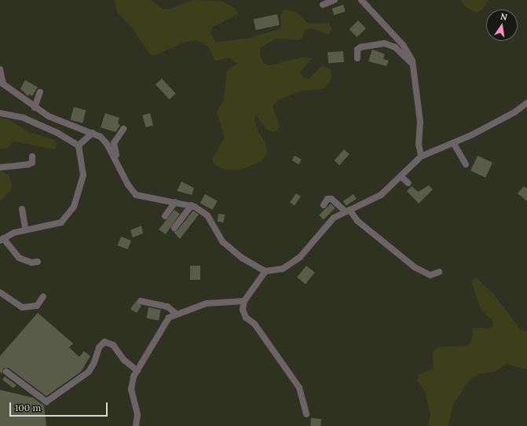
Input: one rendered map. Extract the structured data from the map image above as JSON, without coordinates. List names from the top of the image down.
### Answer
{
  "scale_bar": "100 m",
  "north": "top"
}
